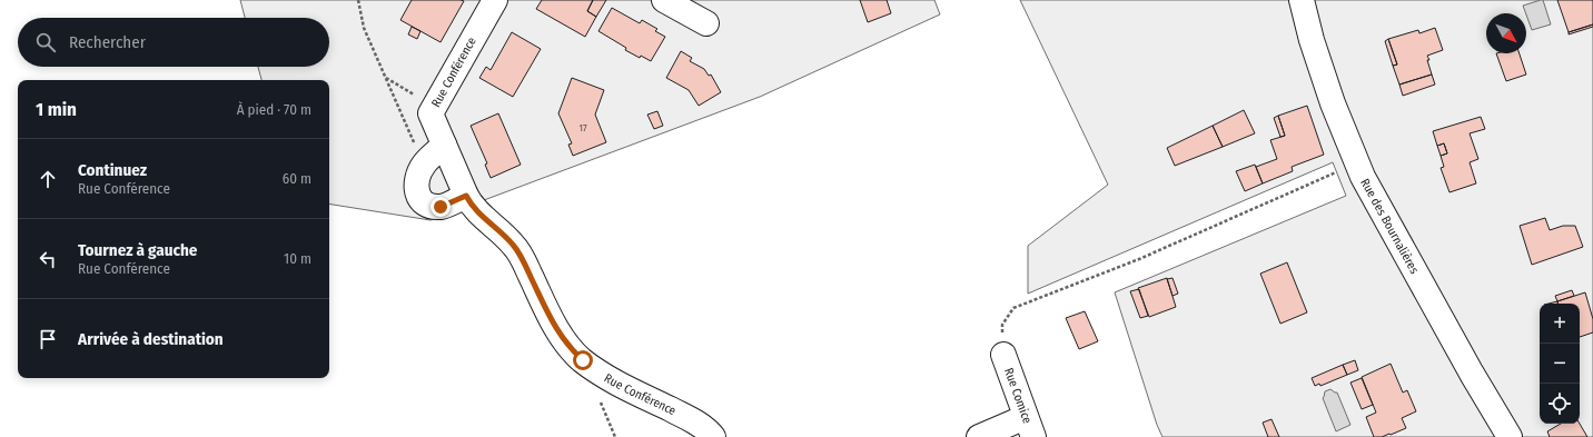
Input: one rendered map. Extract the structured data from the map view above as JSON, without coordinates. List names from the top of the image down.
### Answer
{
  "streets": {
    "street": ["Rue Conférence", "Rue des Bournalières", "Rue Comice"]
  },
  "house_numbers": ["17"],
  "north": "bottom right",
  "page": {
    "search": "Rechercher",
    "heading": ["1 min", "À pied · 70 m"],
    "list": [
      ["Continuez", "Rue Conférence", "60 m"],
      ["Tournez à gauche", "Rue Conférence", "10 m"],
      "Arrivée à destination"
    ],
    "map_buttons": ["+", "−"]
  }
}
